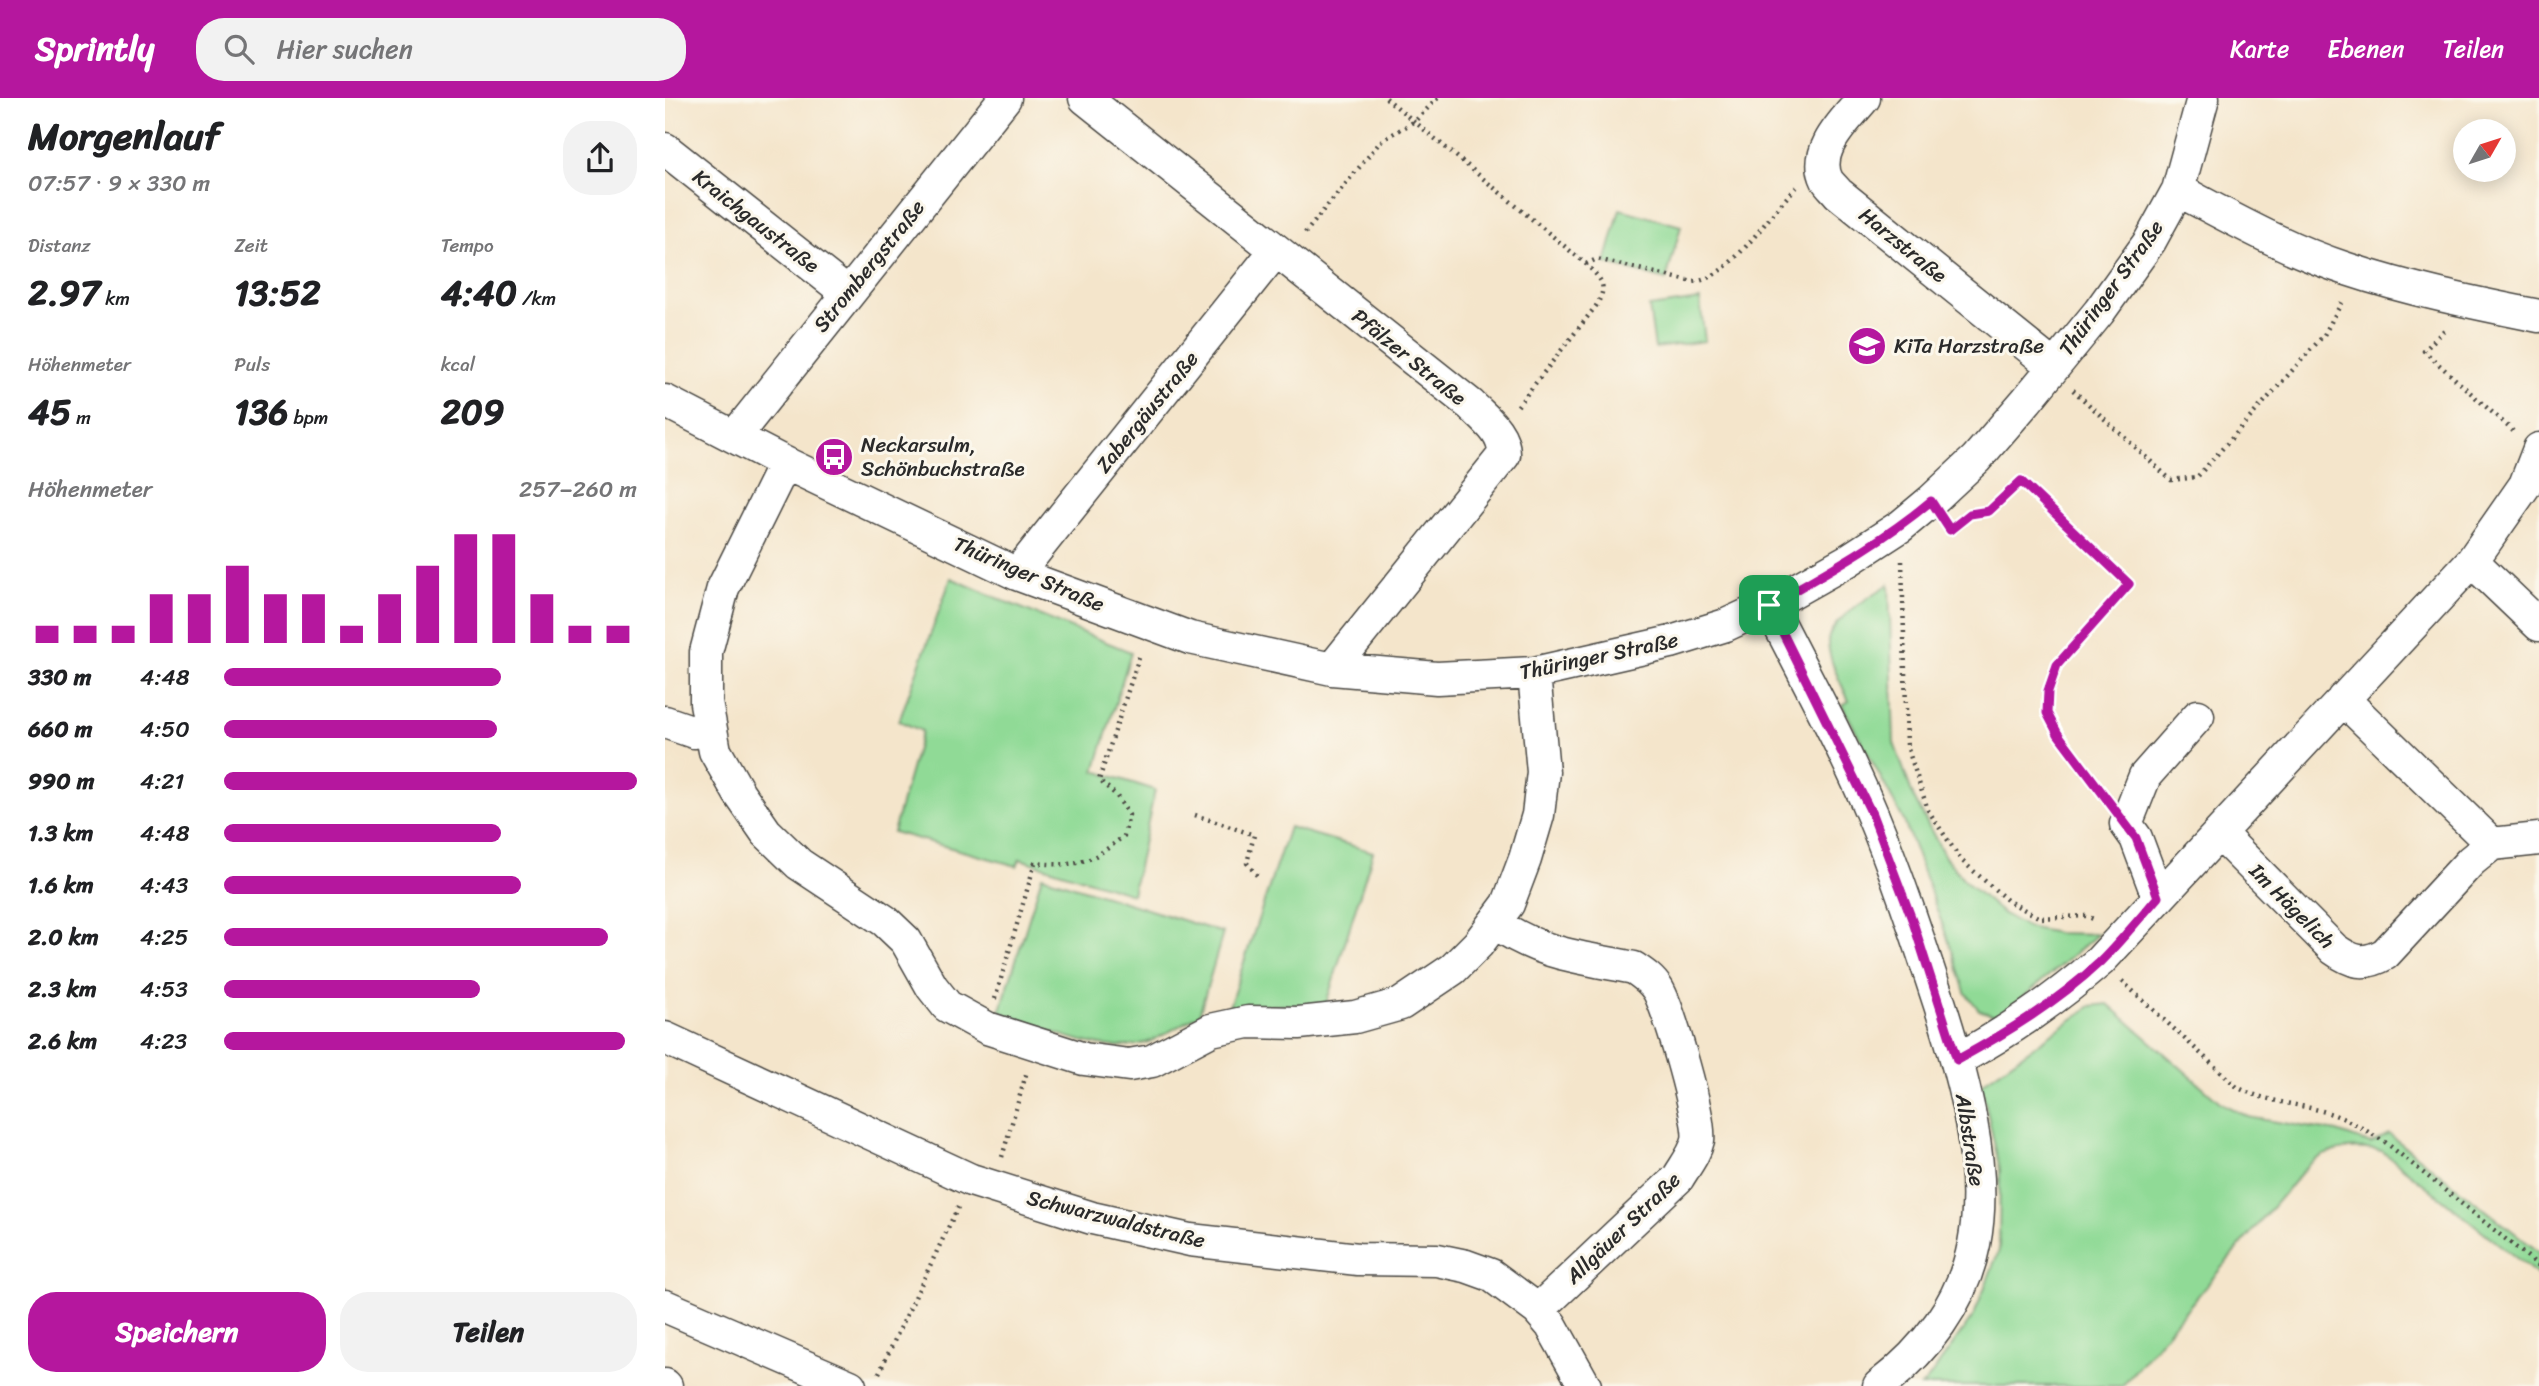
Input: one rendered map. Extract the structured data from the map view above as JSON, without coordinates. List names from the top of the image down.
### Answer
{
  "streets": {
    "street": [
      "Kraichgaustraße",
      "Harzstraße",
      "Strombergstraße",
      "Thüringer Straße",
      "Pfälzer Straße",
      "Zabergäustraße",
      "Im Hägelich",
      "Albstraße",
      "Schwarzwaldstraße",
      "Allgäuer Straße"
    ]
  },
  "crossings": [
    ["Kraichgaustraße", "Strombergstraße"],
    ["Harzstraße", "Thüringer Straße"],
    ["Strombergstraße", "Thüringer Straße"],
    ["Thüringer Straße", "Zabergäustraße"],
    ["Thüringer Straße", "Albstraße"],
    ["Pfälzer Straße", "Zabergäustraße"],
    ["Schwarzwaldstraße", "Allgäuer Straße"]
  ],
  "places": {
    "school or university": ["KiTa Harzstraße"],
    "bus stop": ["Neckarsulm, Schönbuchstraße"]
  },
  "north": "top right",
  "page": {
    "header": "Sprintly",
    "search": "Hier suchen",
    "nav": ["Karte", "Ebenen", "Teilen"],
    "heading": ["Morgenlauf", "07:57 · 9 × 330 m"],
    "stats": [
      ["Distanz", "2.97 km"],
      ["Zeit", "13:52"],
      ["Tempo", "4:40 /km"],
      ["Höhenmeter", "45 m"],
      ["Puls", "136 bpm"],
      ["kcal", "209"]
    ],
    "chart": ["Höhenmeter", "257–260 m"],
    "list": [
      {
        "name": "330 m",
        "note": "4:48"
      },
      {
        "name": "660 m",
        "note": "4:50"
      },
      {
        "name": "990 m",
        "note": "4:21"
      },
      {
        "name": "1.3 km",
        "note": "4:48"
      },
      {
        "name": "1.6 km",
        "note": "4:43"
      },
      {
        "name": "2.0 km",
        "note": "4:25"
      },
      {
        "name": "2.3 km",
        "note": "4:53"
      },
      {
        "name": "2.6 km",
        "note": "4:23"
      }
    ],
    "buttons": ["Speichern", "Teilen"]
  }
}
